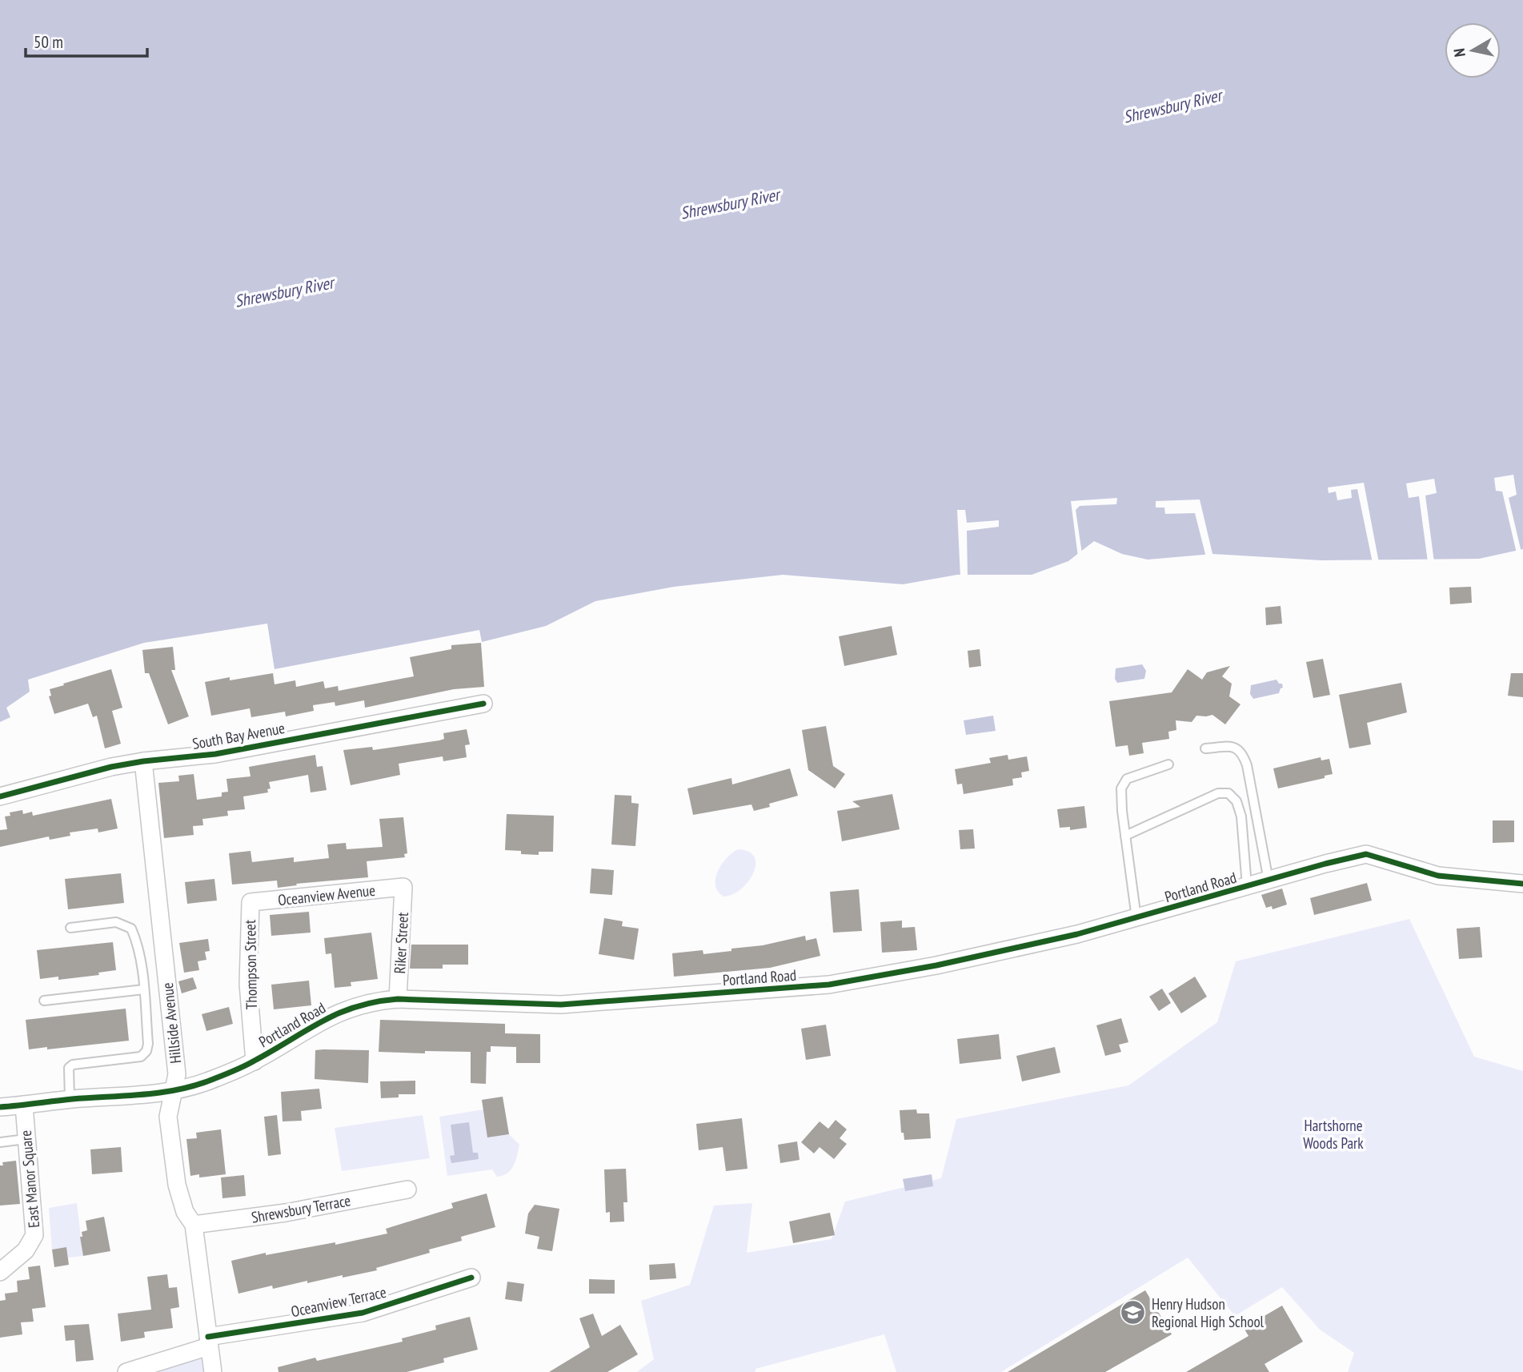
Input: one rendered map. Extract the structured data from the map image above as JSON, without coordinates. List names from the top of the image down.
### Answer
{
  "streets": {
    "street": [
      "South Bay Avenue",
      "Portland Road",
      "Oceanview Avenue",
      "Riker Street",
      "Thompson Street",
      "Hillside Avenue",
      "East Manor Square",
      "Shrewsbury Terrace",
      "Oceanview Terrace"
    ]
  },
  "crossings": [
    ["South Bay Avenue", "Hillside Avenue"],
    ["Portland Road", "Riker Street"],
    ["Portland Road", "Thompson Street"],
    ["Portland Road", "Hillside Avenue"],
    ["Portland Road", "East Manor Square"],
    ["Oceanview Avenue", "Riker Street"],
    ["Oceanview Avenue", "Thompson Street"],
    ["Hillside Avenue", "Shrewsbury Terrace"],
    ["Hillside Avenue", "Oceanview Terrace"]
  ],
  "water": ["Shrewsbury River"],
  "parks": ["Hartshorne Woods Park"],
  "places": {
    "school or university": ["Henry Hudson Regional High School"]
  },
  "scale_bar": "50 m",
  "north": "left"
}
